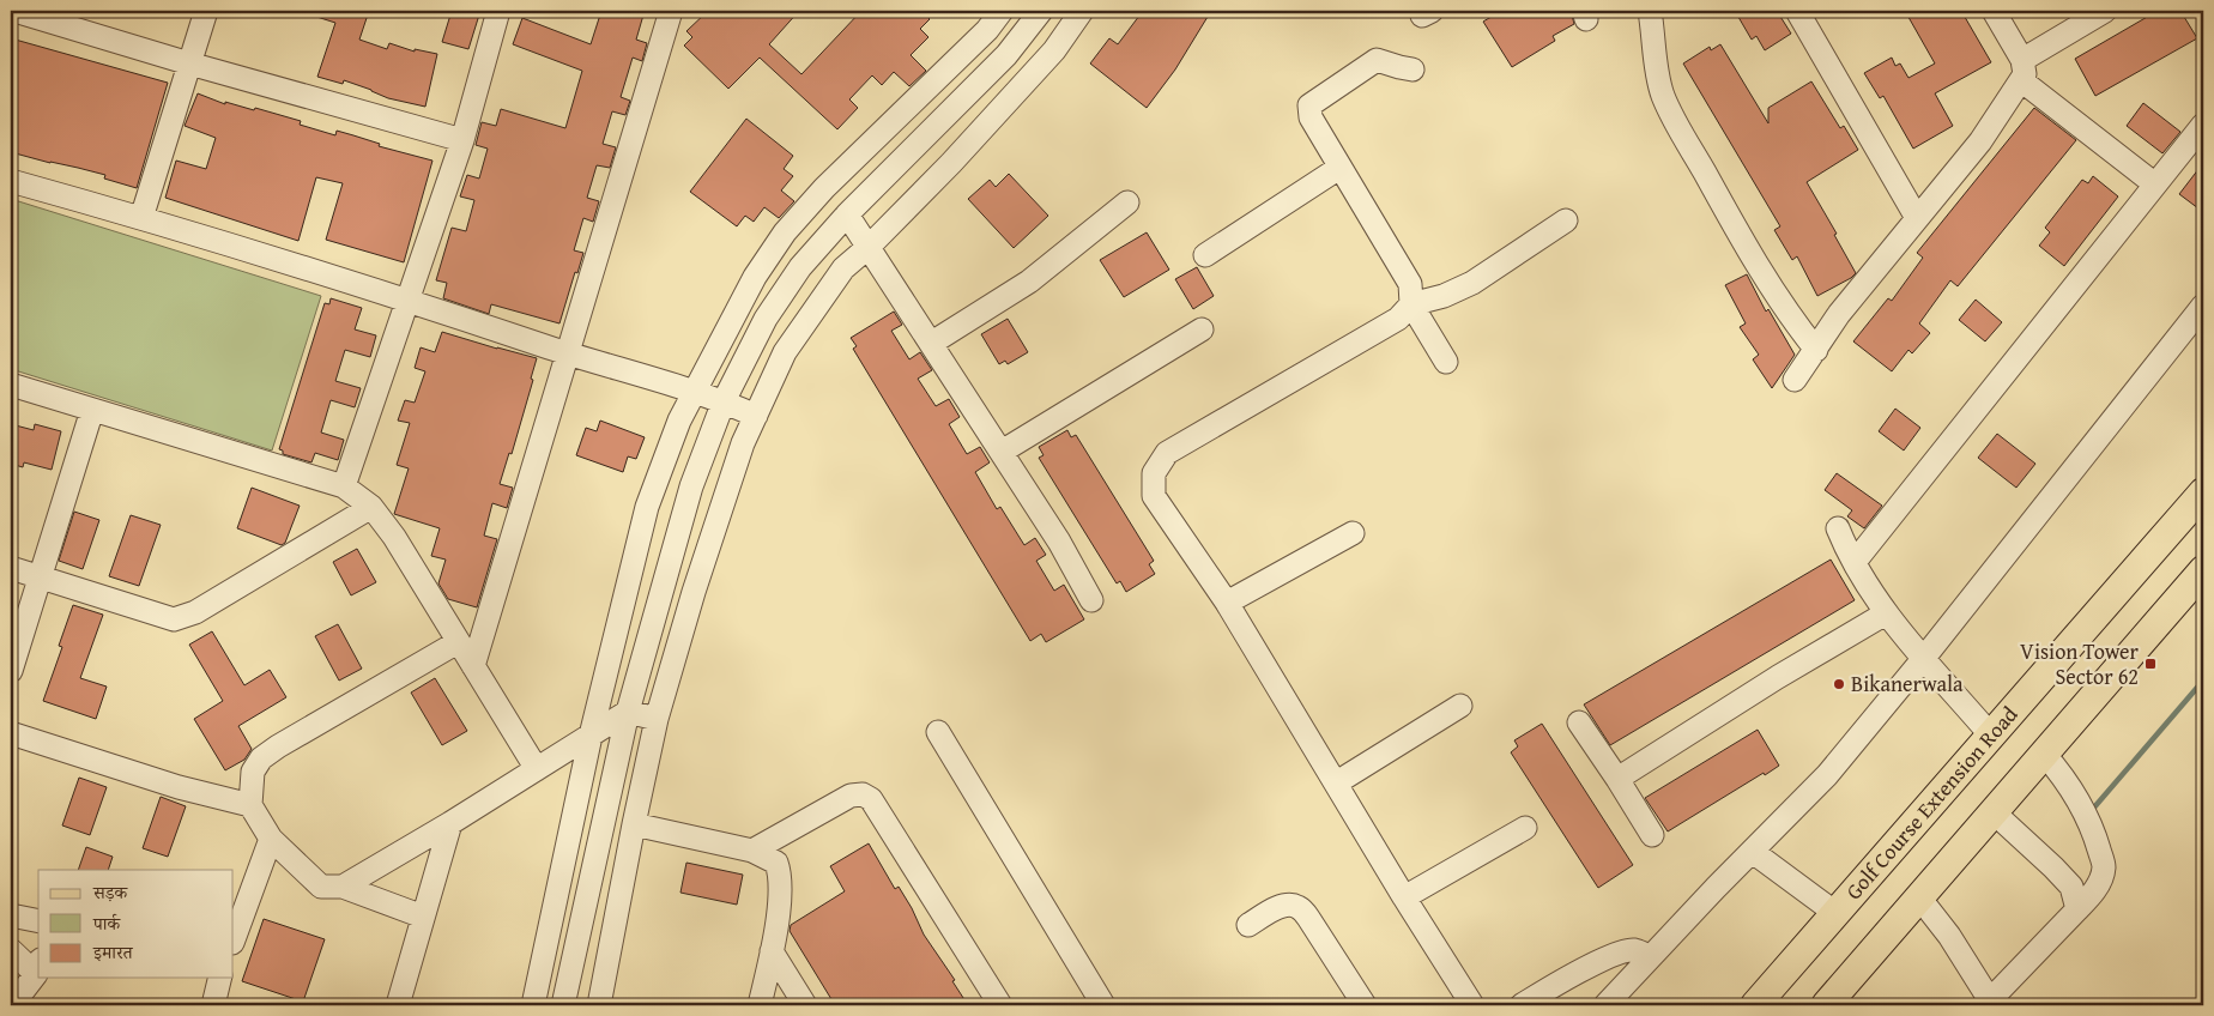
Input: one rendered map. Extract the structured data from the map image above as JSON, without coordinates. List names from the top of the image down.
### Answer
{
  "streets": {
    "main road": ["Golf Course Extension Road"]
  },
  "places": {
    "transit": ["Vision Tower Sector 62"],
    "other": ["Bikanerwala"]
  },
  "legend": ["सड़क", "पार्क", "इमारत"]
}
